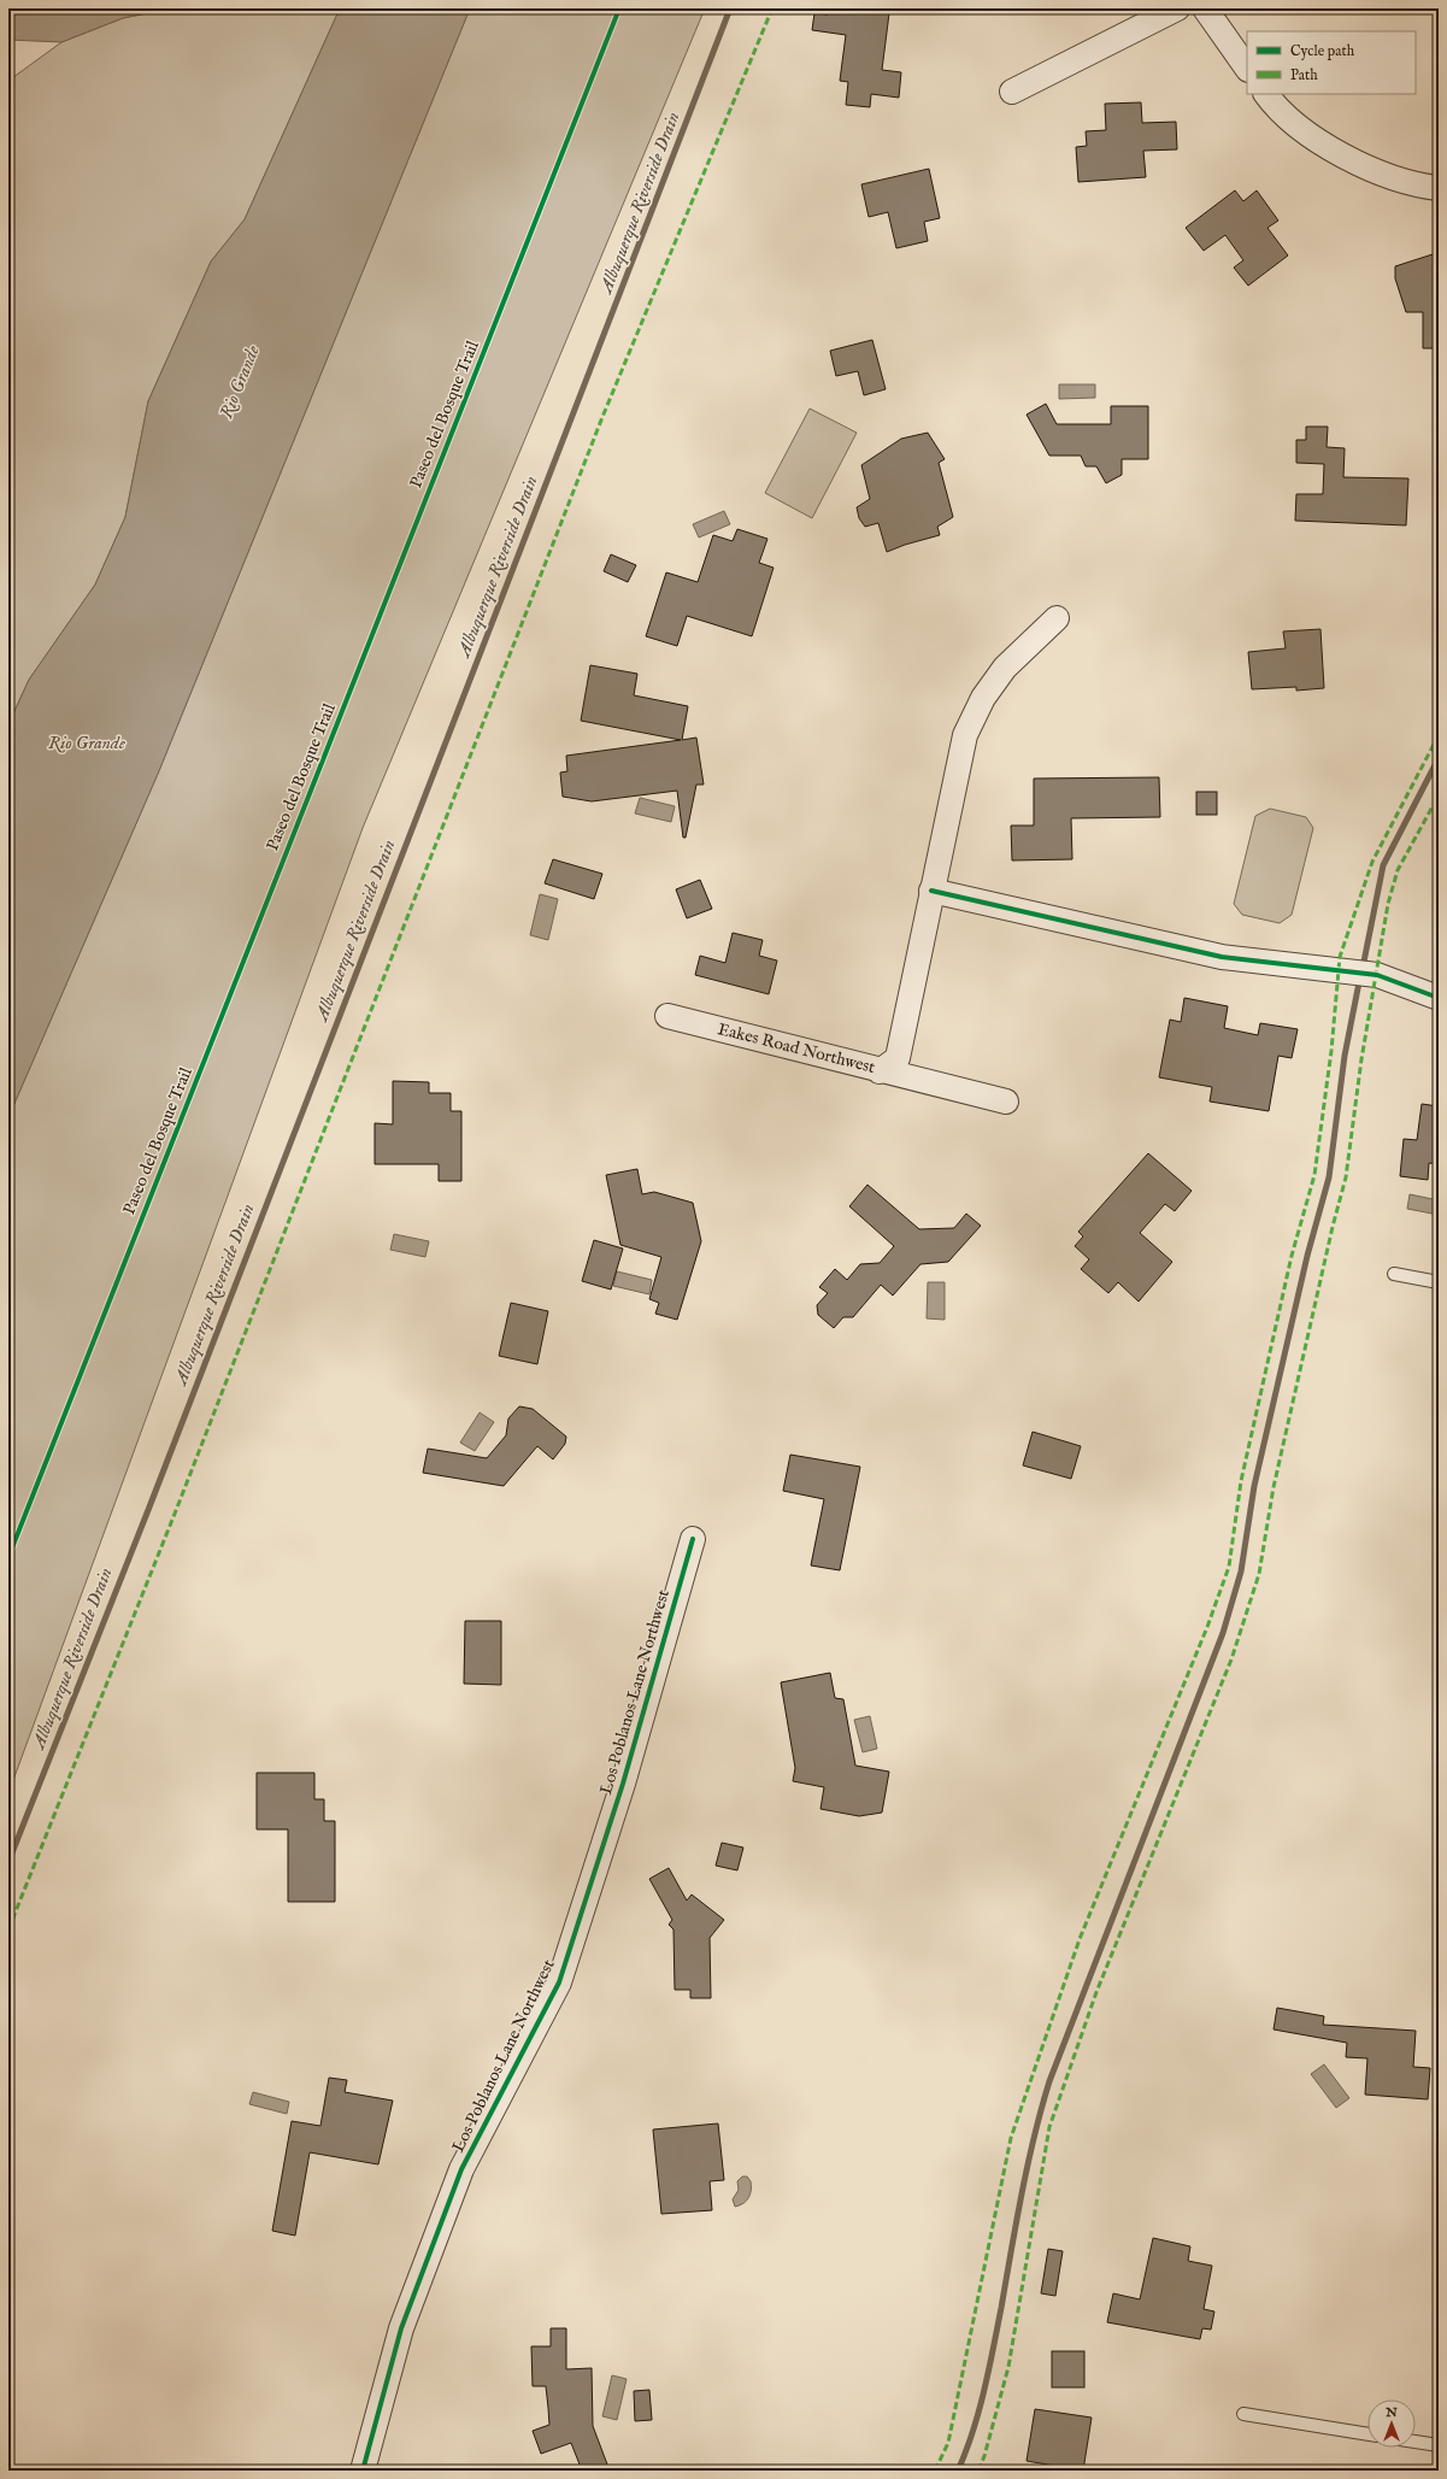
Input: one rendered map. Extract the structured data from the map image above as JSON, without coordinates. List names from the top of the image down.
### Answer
{
  "streets": {
    "street": ["Eakes Road Northwest", "Los Poblanos Lane Northwest"],
    "cycle path": ["Paseo del Bosque Trail"]
  },
  "water": ["Albuquerque Riverside Drain", "Rio Grande"],
  "legend": ["Cycle path", "Path"],
  "north": "top"
}
